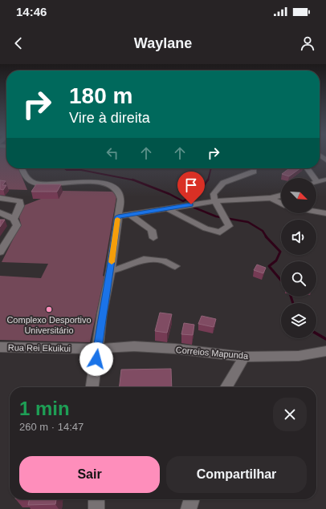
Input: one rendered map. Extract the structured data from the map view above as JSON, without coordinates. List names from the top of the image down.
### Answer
{
  "streets": {
    "street": ["Rua Rei Ekuikui", "Correios Mapunda"]
  },
  "crossings": [
    ["Rua Rei Ekuikui", "Correios Mapunda"]
  ],
  "places": ["Complexo Desportivo Universitário"],
  "north": "bottom right",
  "page": {
    "status": "14:46",
    "header": "Waylane",
    "turn": ["180 m", "Vire à direita"],
    "heading": ["1 min", "260 m · 14:47"],
    "buttons": ["Sair", "Compartilhar"]
  }
}
